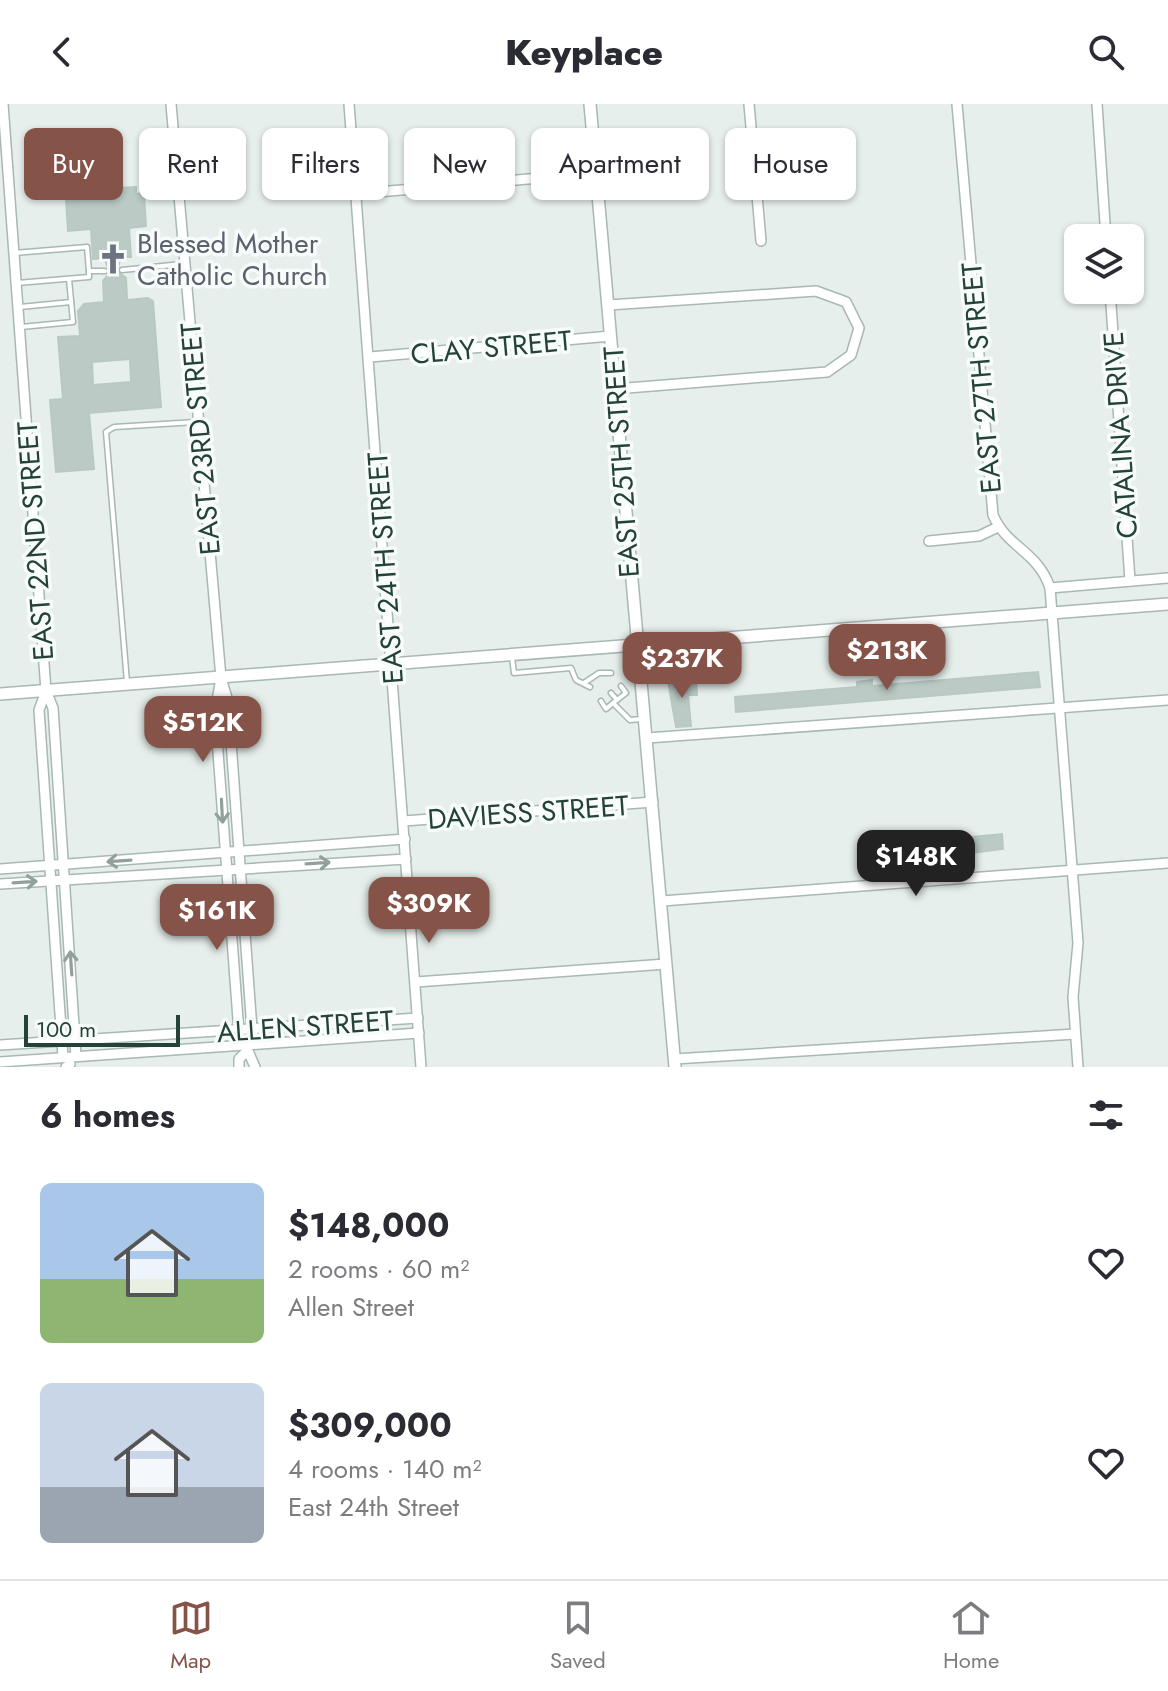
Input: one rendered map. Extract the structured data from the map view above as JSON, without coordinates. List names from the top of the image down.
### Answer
{
  "streets": {
    "street": [
      "CLAY STREET",
      "EAST 27TH STREET",
      "CATALINA DRIVE",
      "EAST 23RD STREET",
      "EAST 25TH STREET",
      "EAST 22ND STREET",
      "EAST 24TH STREET",
      "DAVIESS STREET",
      "ALLEN STREET"
    ]
  },
  "crossings": [
    ["CLAY STREET", "EAST 25TH STREET"],
    ["CLAY STREET", "EAST 24TH STREET"],
    ["EAST 23RD STREET", "DAVIESS STREET"],
    ["EAST 23RD STREET", "ALLEN STREET"],
    ["EAST 25TH STREET", "DAVIESS STREET"],
    ["EAST 25TH STREET", "ALLEN STREET"],
    ["EAST 22ND STREET", "DAVIESS STREET"],
    ["EAST 22ND STREET", "ALLEN STREET"],
    ["EAST 24TH STREET", "DAVIESS STREET"],
    ["EAST 24TH STREET", "ALLEN STREET"]
  ],
  "places": {
    "church": ["Blessed Mother Catholic Church"]
  },
  "scale_bar": "100 m",
  "page": {
    "header": "Keyplace",
    "chip": [
      "Buy",
      "Rent",
      "Filters",
      "New",
      "Apartment",
      "House"
    ],
    "price": [
      "$213K",
      "$237K",
      "$512K",
      "$148K",
      "$309K",
      "$161K"
    ],
    "scale": "100 m",
    "heading": "6 homes",
    "list": [
      {
        "name": "$148,000",
        "note": "2 rooms · 60 m² · Allen Street"
      },
      {
        "name": "$309,000",
        "note": "4 rooms · 140 m² · East 24th Street"
      }
    ],
    "tabs": ["Map", "Saved", "Home"]
  }
}
